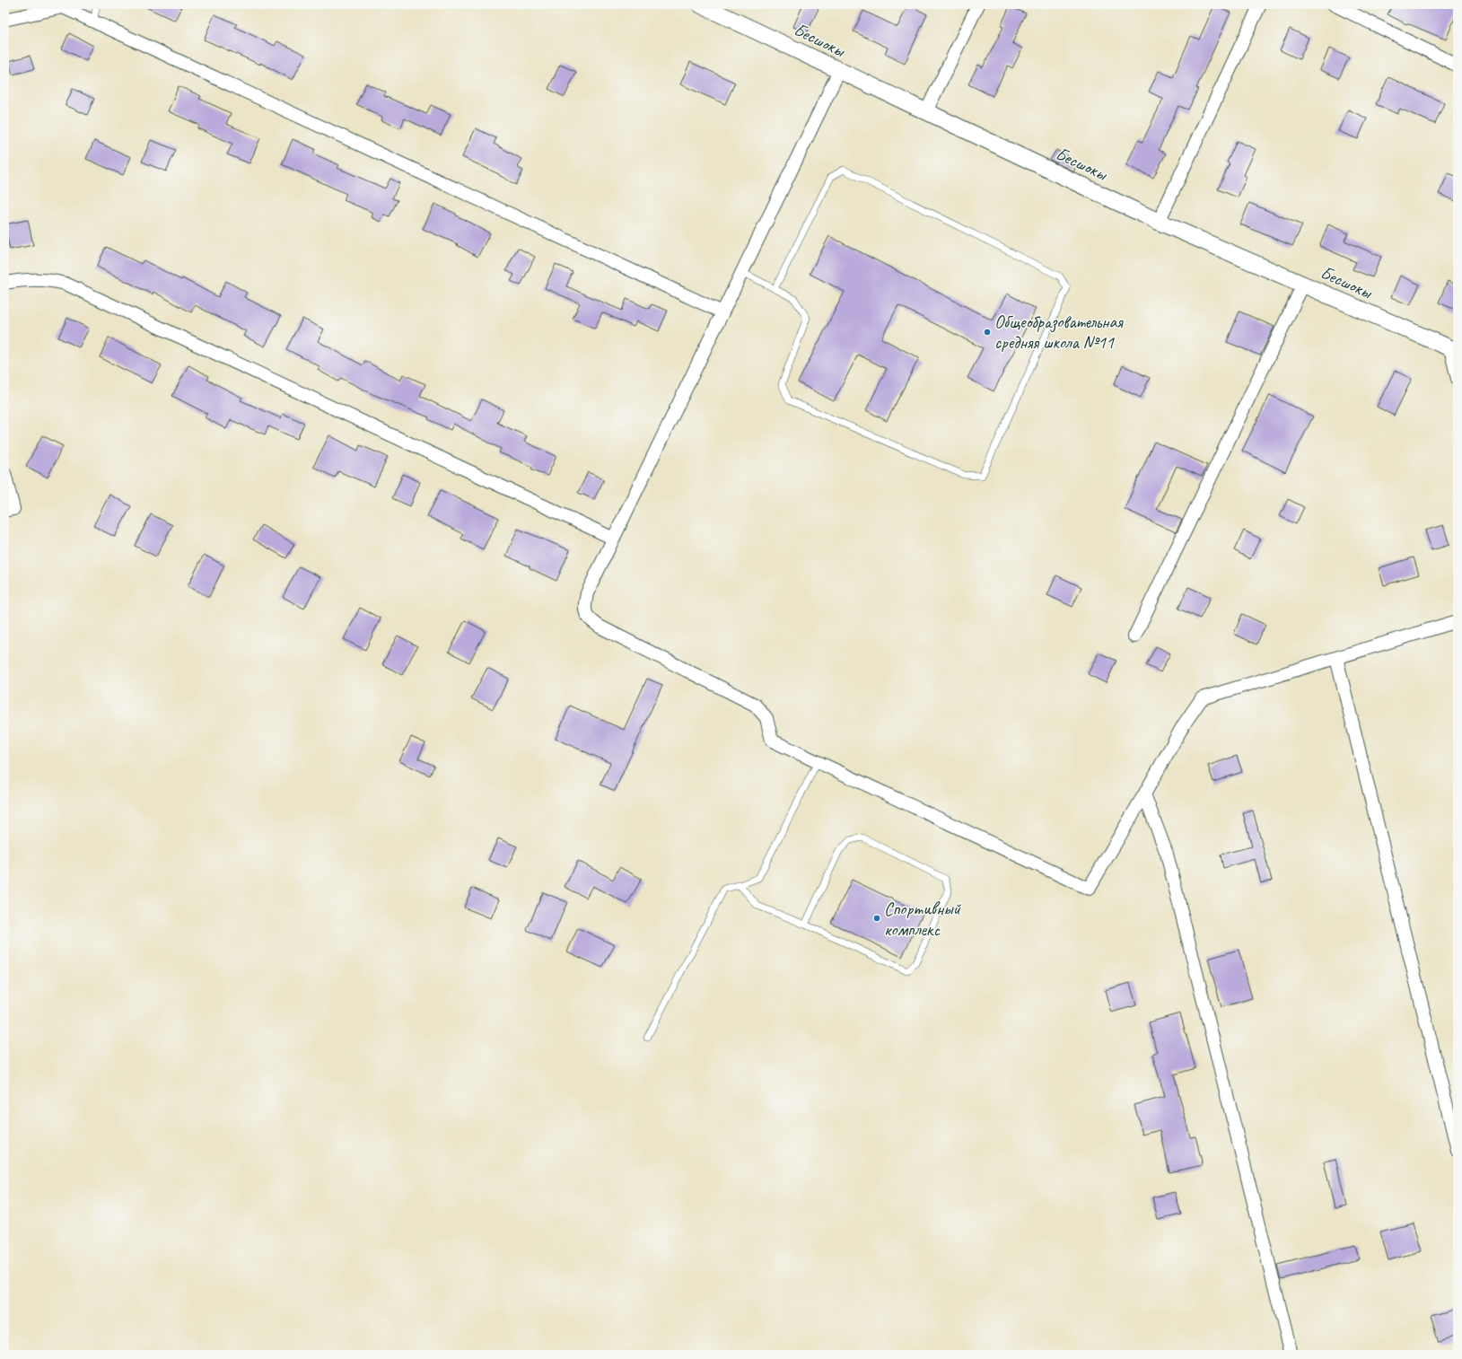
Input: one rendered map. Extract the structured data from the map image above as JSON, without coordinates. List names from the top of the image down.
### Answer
{
  "streets": {
    "street": ["Бесшокы"]
  },
  "places": ["Общеобразовательная средняя школа №11", "Спортивный комплекс"]
}
